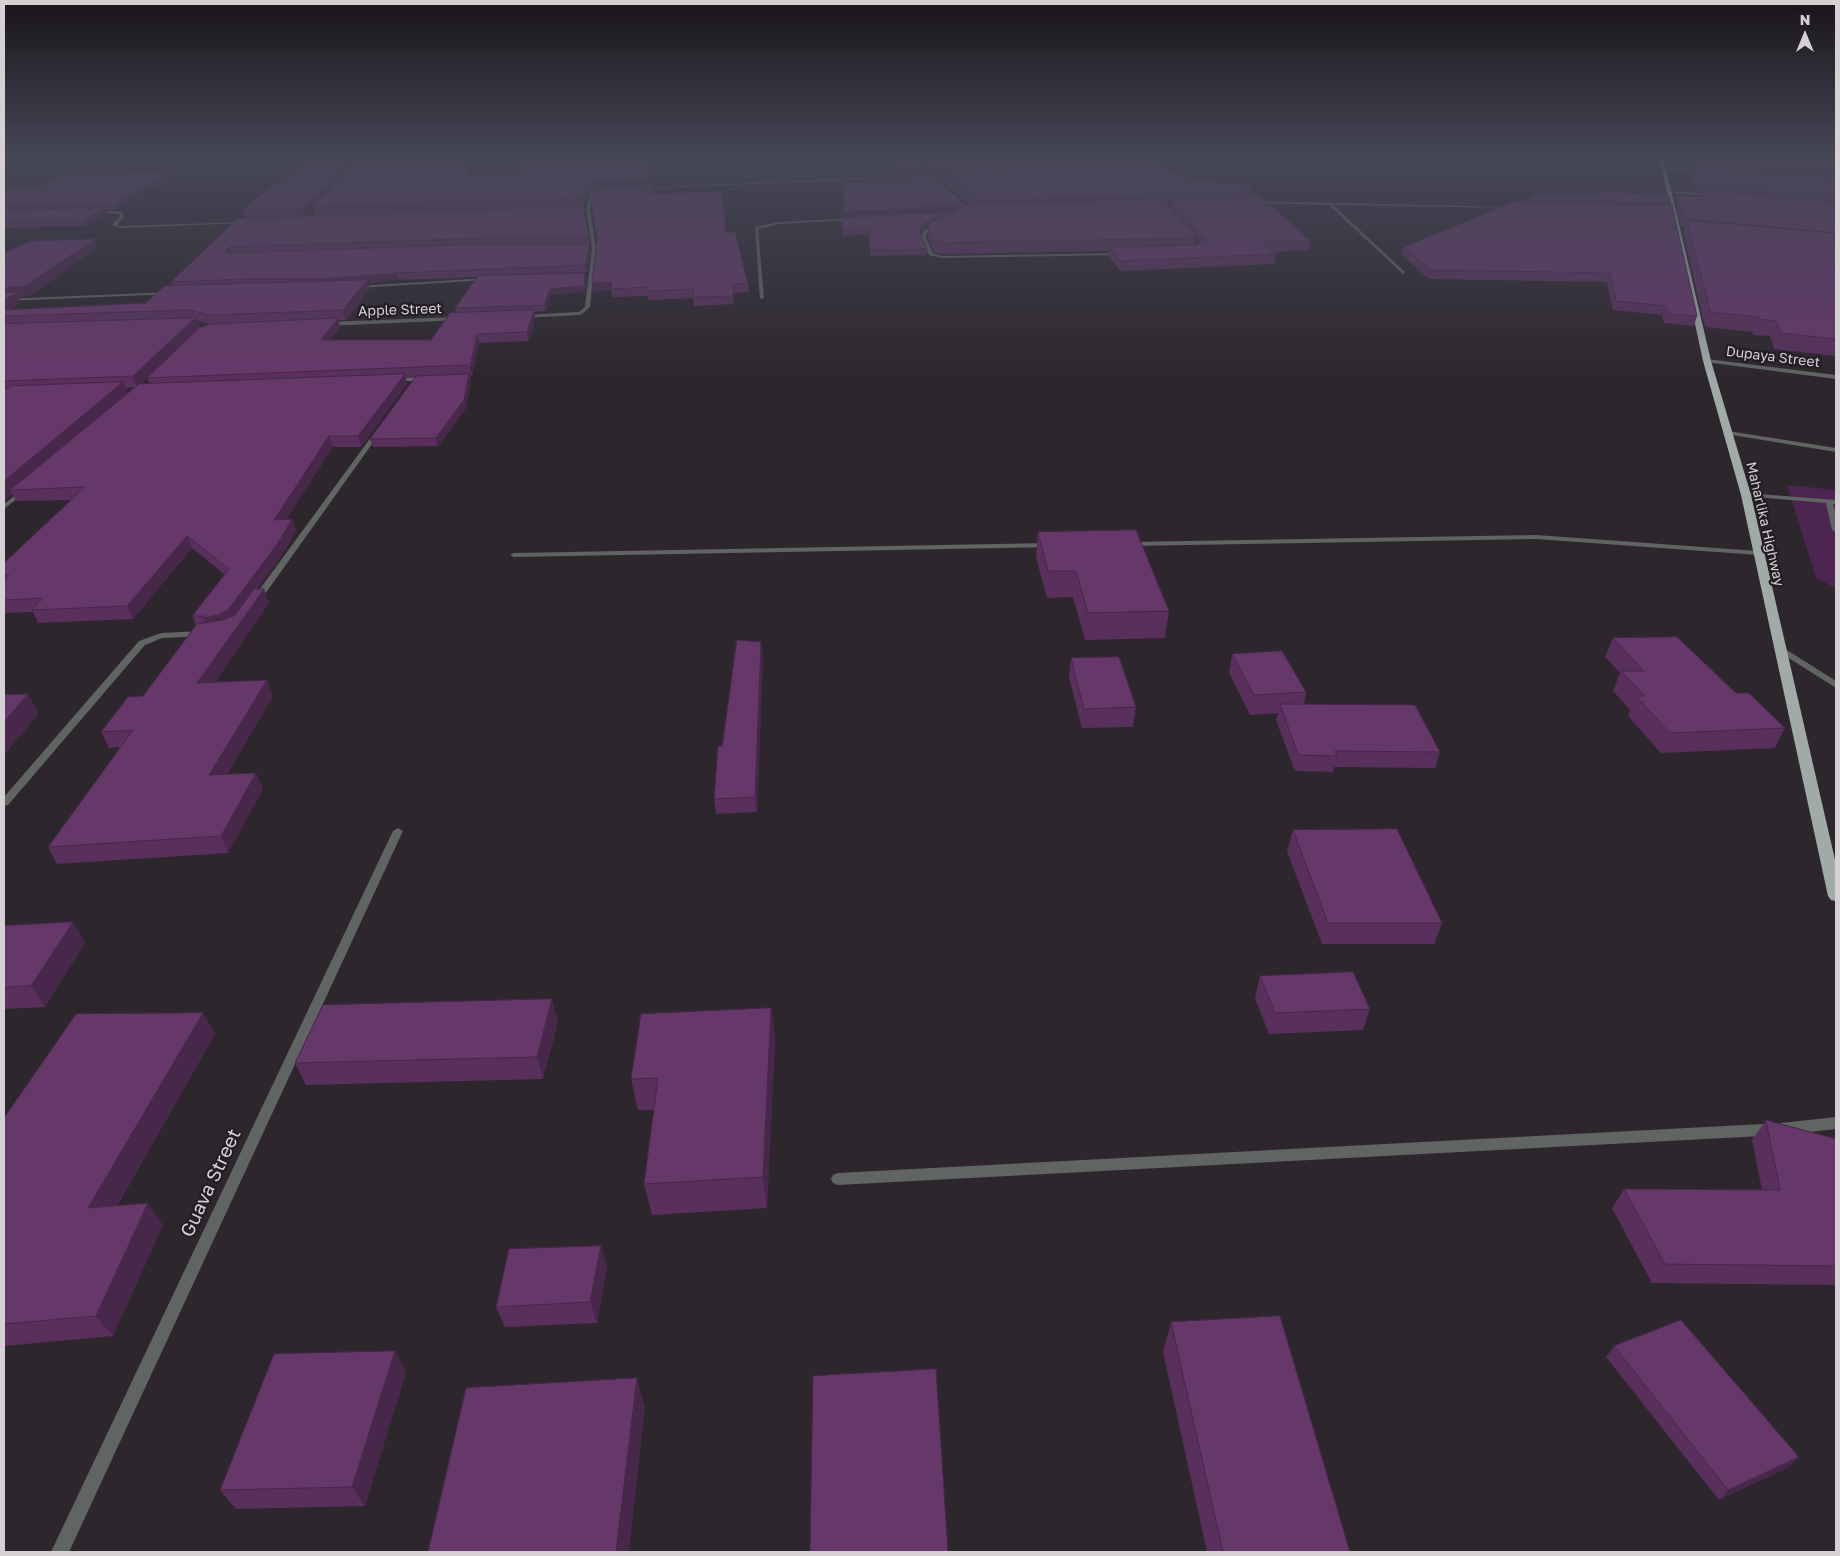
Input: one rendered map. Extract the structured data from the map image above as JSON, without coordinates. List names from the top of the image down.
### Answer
{
  "streets": {
    "highway": ["Maharlika Highway"],
    "street": ["Apple Street", "Dupaya Street", "Guava Street"]
  },
  "crossings": [
    ["Dupaya Street", "Maharlika Highway"]
  ],
  "north": "top"
}
